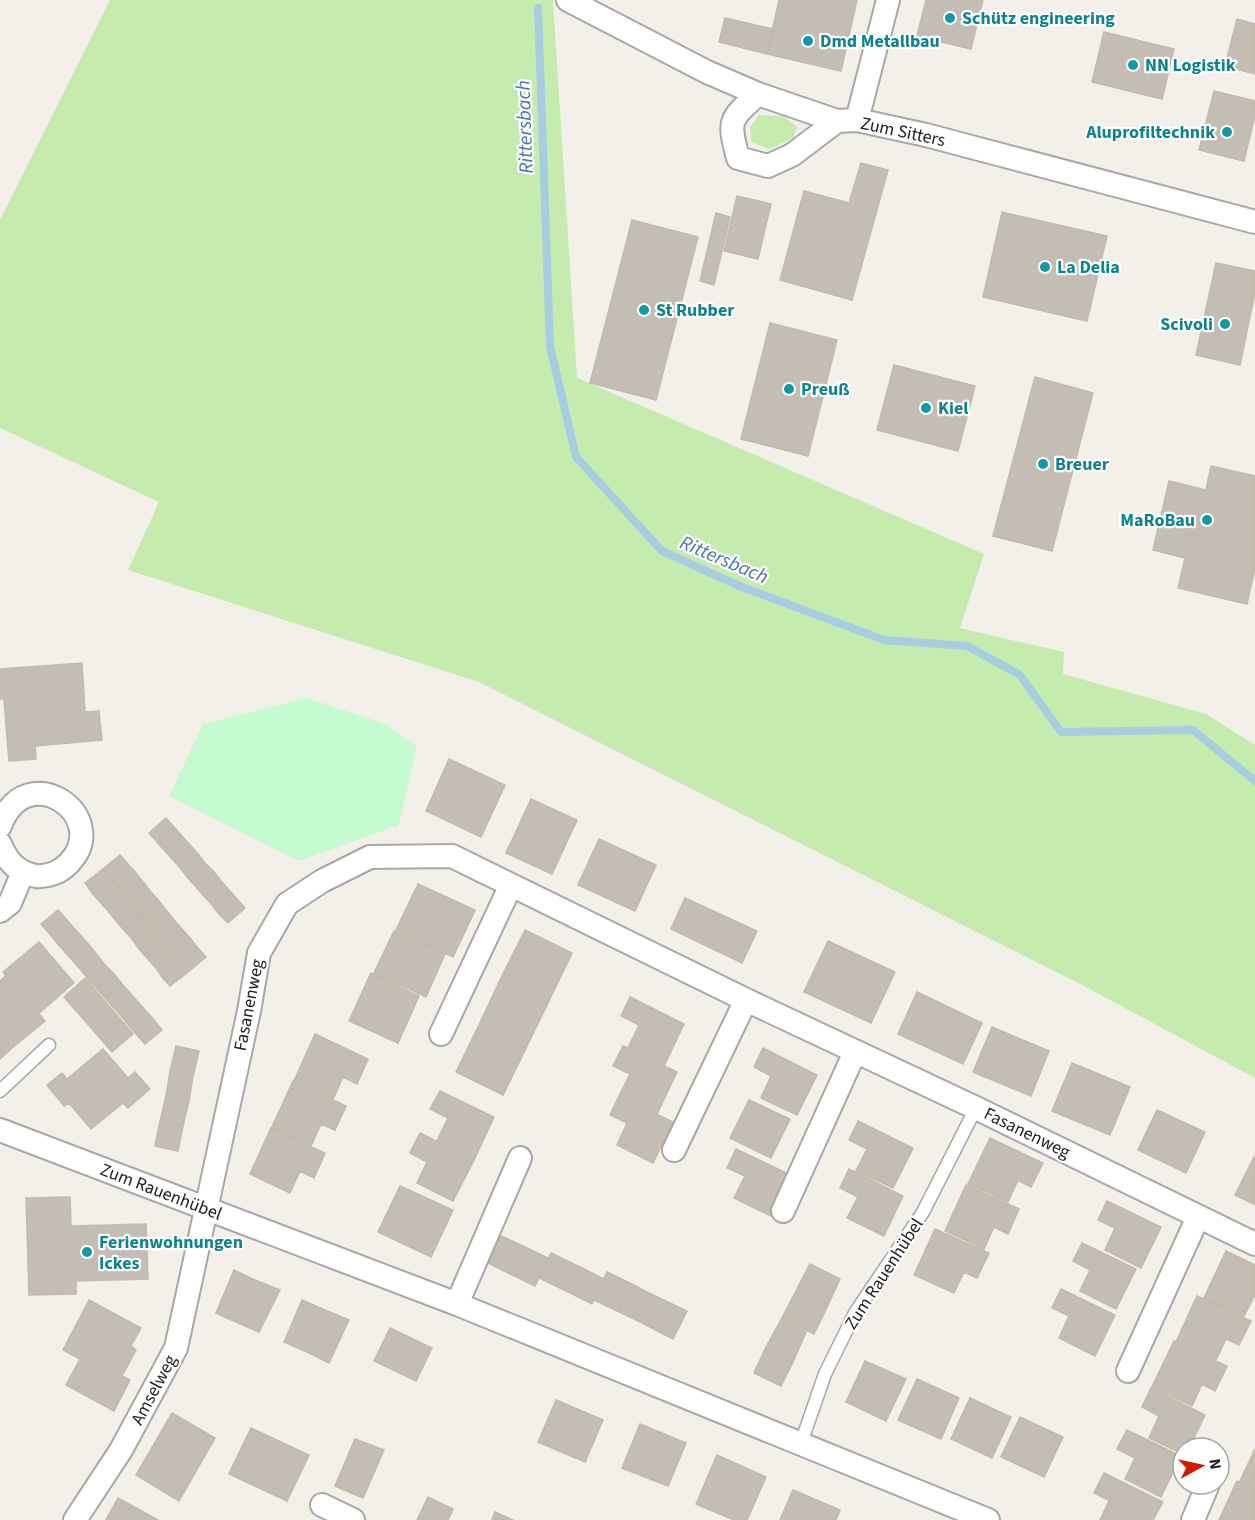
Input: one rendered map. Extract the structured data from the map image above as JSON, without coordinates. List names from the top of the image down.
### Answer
{
  "streets": {
    "street": [
      "Zum Sitters",
      "Fasanenweg",
      "Zum Rauenhübel",
      "Amselweg"
    ]
  },
  "crossings": [
    ["Fasanenweg", "Zum Rauenhübel"],
    ["Fasanenweg", "Amselweg"],
    ["Zum Rauenhübel", "Amselweg"]
  ],
  "water": ["Rittersbach"],
  "places": [
    "Schütz engineering",
    "Dmd Metallbau",
    "NN Logistik",
    "Aluprofiltechnik",
    "La Delia",
    "St Rubber",
    "Scivoli",
    "Preuß",
    "Kiel",
    "Breuer",
    "MaRoBau",
    "Ferienwohnungen Ickes"
  ],
  "north": "right"
}
